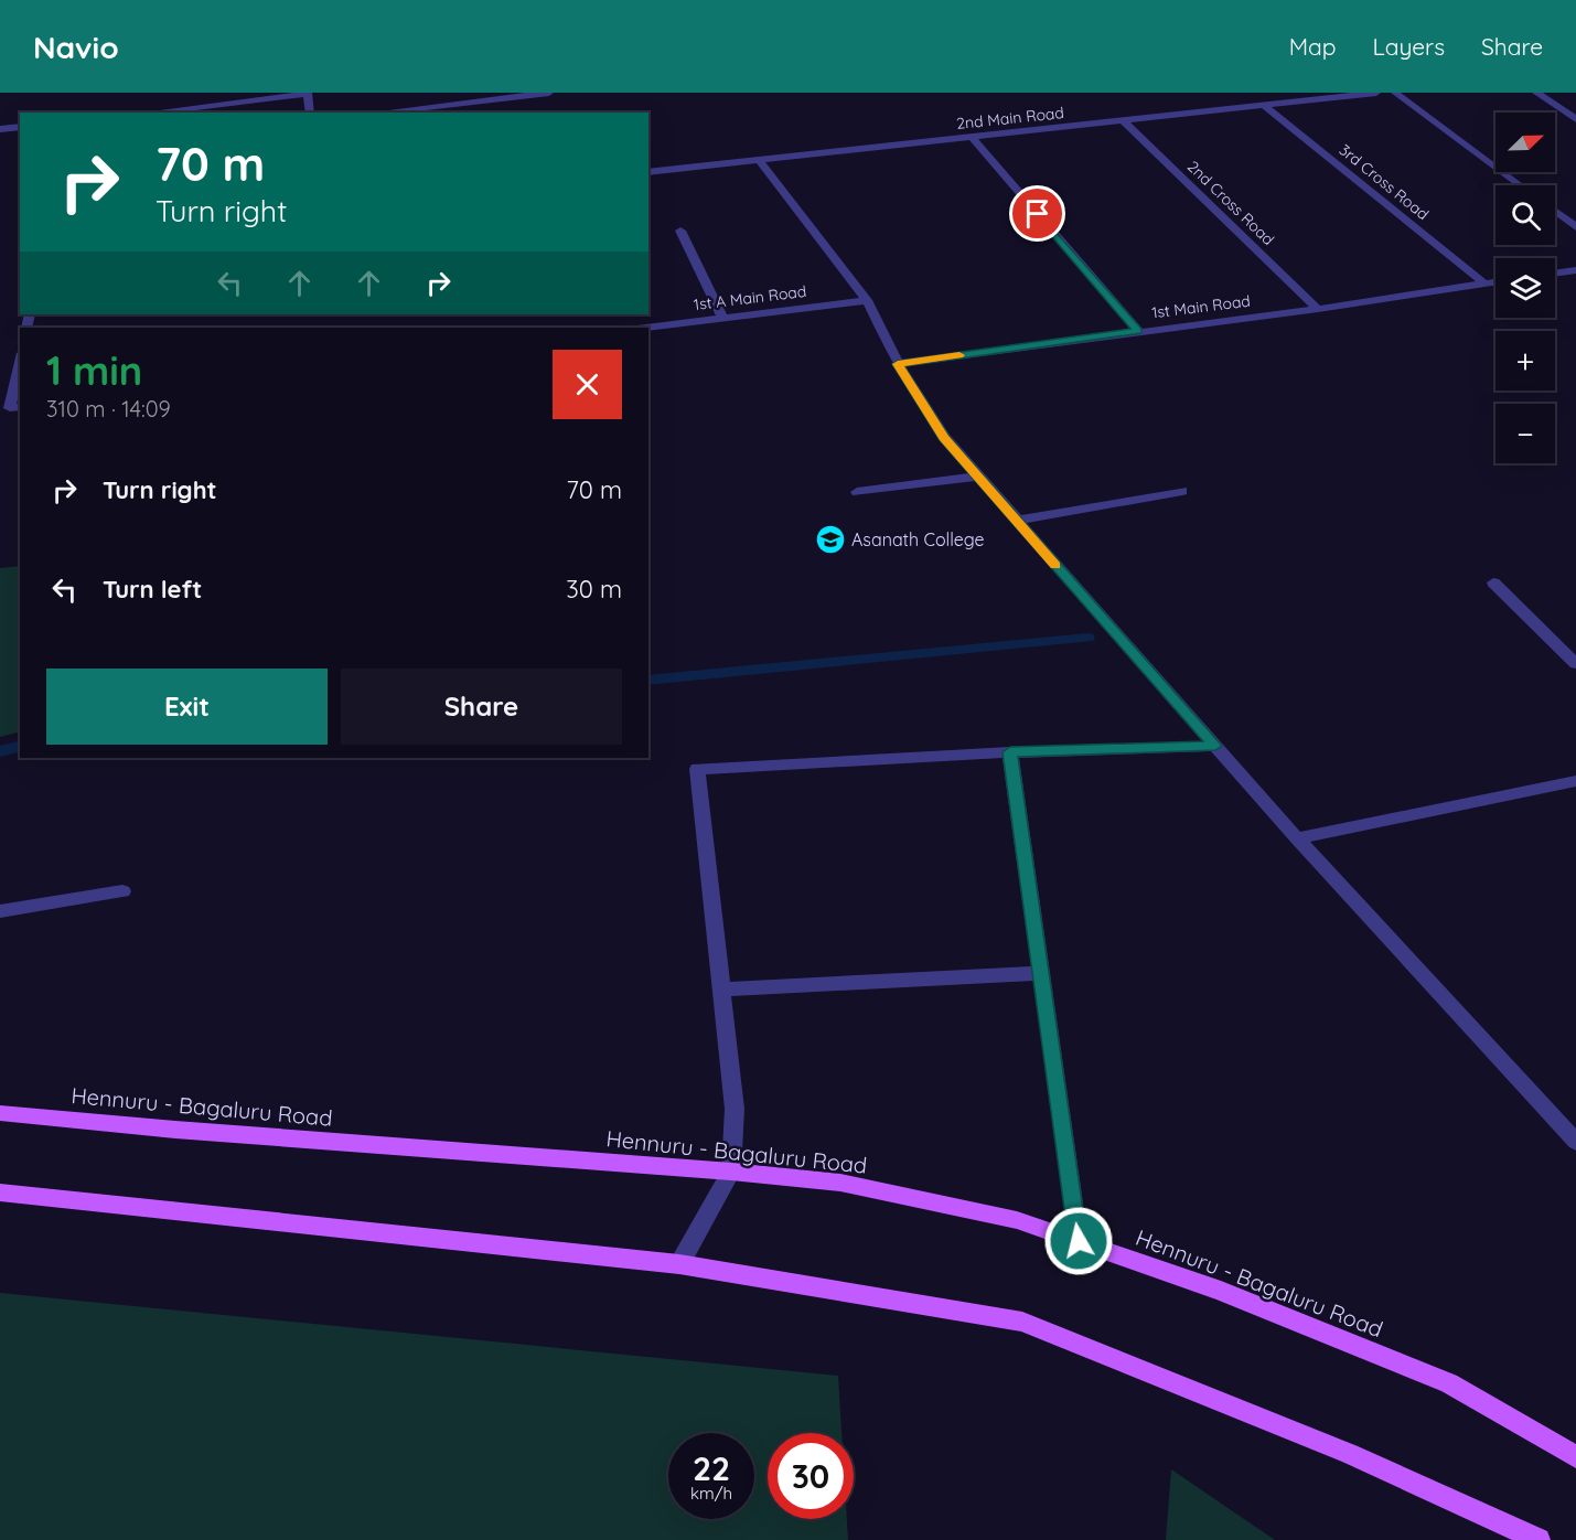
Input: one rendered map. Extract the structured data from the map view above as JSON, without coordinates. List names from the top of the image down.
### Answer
{
  "streets": {
    "main road": ["Hennuru - Bagaluru Road"],
    "street": [
      "2nd Main Road",
      "3rd Cross Road",
      "2nd Cross Road",
      "1st A Main Road",
      "1st Main Road"
    ]
  },
  "crossings": [
    ["2nd Main Road", "3rd Cross Road"],
    ["2nd Main Road", "2nd Cross Road"],
    ["3rd Cross Road", "1st Main Road"],
    ["2nd Cross Road", "1st Main Road"]
  ],
  "places": {
    "school or university": ["Asanath College"]
  },
  "north": "top right",
  "page": {
    "header": "Navio",
    "nav": ["Map", "Layers", "Share"],
    "map_buttons": ["+", "−"],
    "turn": ["70 m", "Turn right"],
    "heading": ["1 min", "310 m · 14:09"],
    "list": [
      {
        "name": "Turn right",
        "value": "70 m"
      },
      {
        "name": "Turn left",
        "value": "30 m"
      }
    ],
    "buttons": ["Exit", "Share"],
    "speed": "22 km/h",
    "limit": "30"
  }
}
